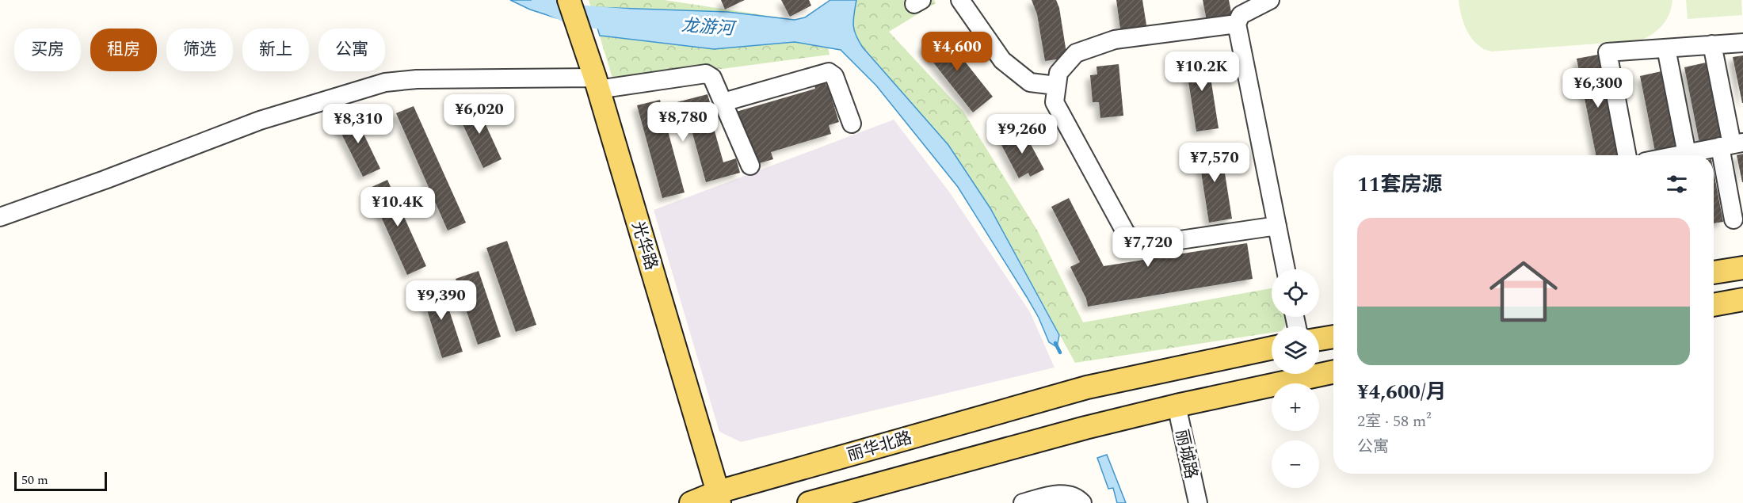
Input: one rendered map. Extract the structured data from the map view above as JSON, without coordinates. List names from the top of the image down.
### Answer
{
  "streets": {
    "main road": ["光华路", "丽华北路"],
    "street": ["丽城路"]
  },
  "crossings": [
    ["光华路", "丽华北路"]
  ],
  "water": ["龙游河"],
  "scale_bar": "50 m",
  "page": {
    "chip": [
      "买房",
      "租房",
      "筛选",
      "新上",
      "公寓"
    ],
    "price": [
      "¥4,600",
      "¥10.2K",
      "¥6,300",
      "¥6,020",
      "¥8,780",
      "¥8,310",
      "¥9,260",
      "¥7,570",
      "¥10.4K",
      "¥7,720",
      "¥9,390"
    ],
    "heading": "11套房源",
    "list": [
      {
        "name": "¥4,600/月",
        "note": "2室 · 58 m² · 公寓"
      }
    ],
    "map_buttons": ["+", "−"],
    "scale": "50 m"
  }
}
